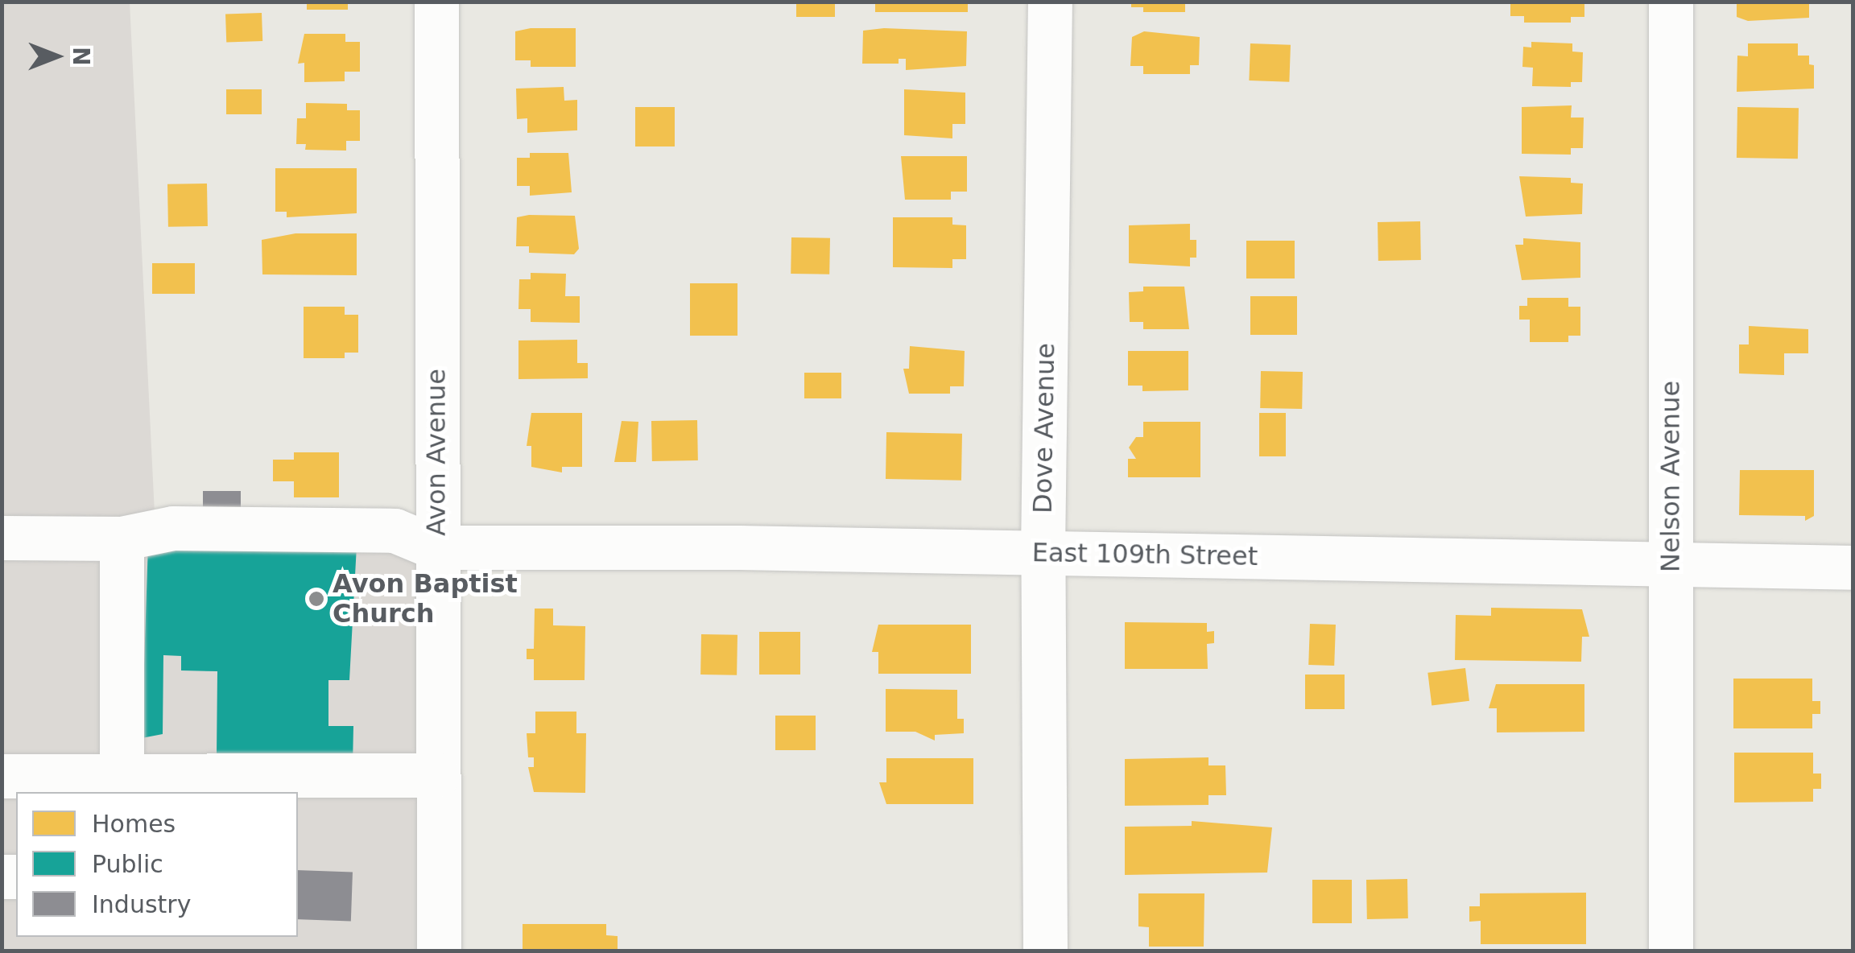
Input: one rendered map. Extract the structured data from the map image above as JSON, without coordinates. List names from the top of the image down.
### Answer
{
  "streets": {
    "street": [
      "Dove Avenue",
      "Avon Avenue",
      "Nelson Avenue",
      "East 109th Street"
    ]
  },
  "crossings": [
    ["Dove Avenue", "East 109th Street"],
    ["Avon Avenue", "East 109th Street"],
    ["Nelson Avenue", "East 109th Street"]
  ],
  "places": ["Avon Baptist Church"],
  "legend": ["Homes", "Public", "Industry"],
  "north": "right"
}
